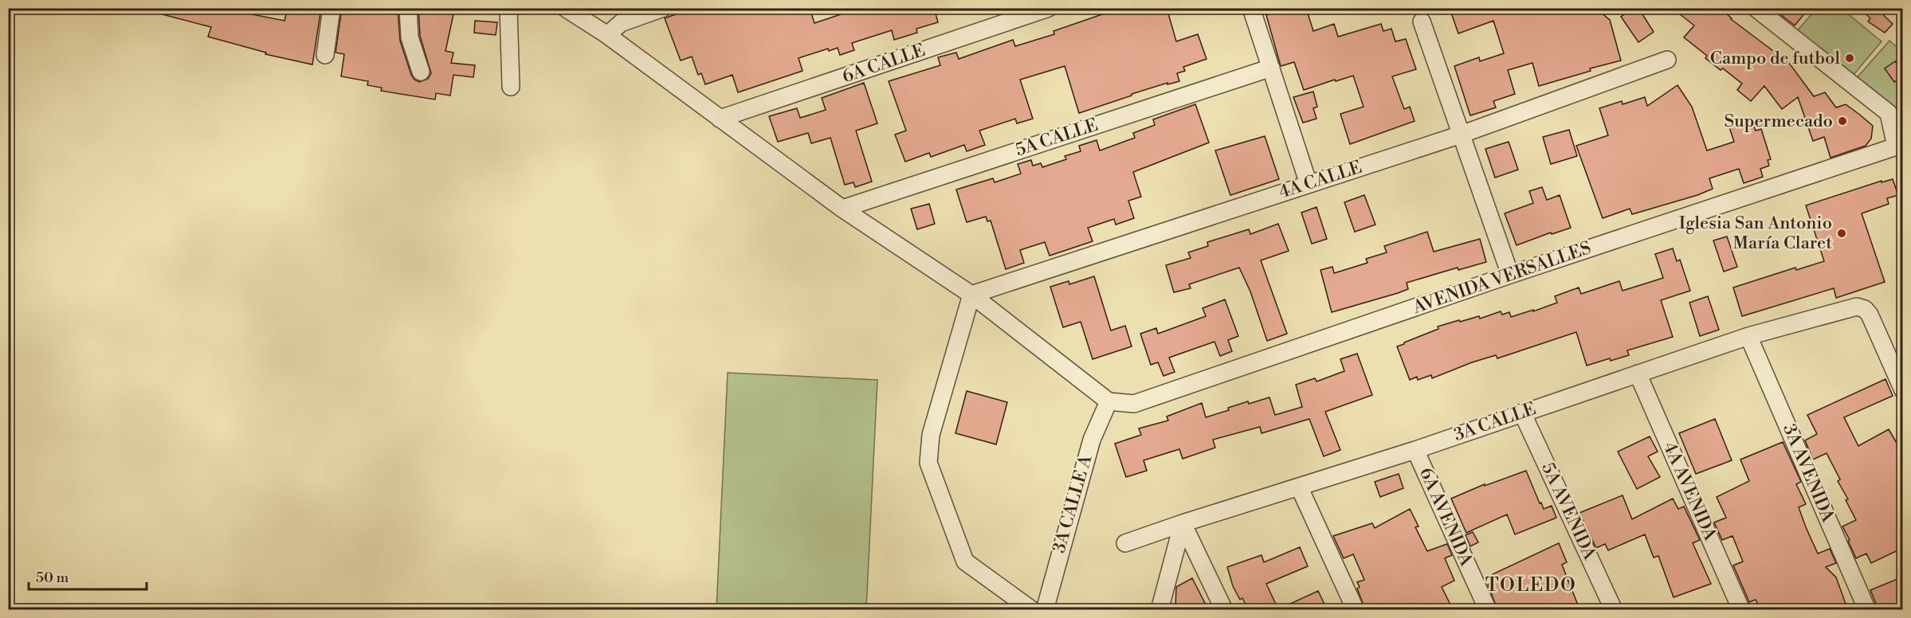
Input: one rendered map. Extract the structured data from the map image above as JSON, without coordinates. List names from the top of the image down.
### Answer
{
  "streets": {
    "street": [
      "6A CALLE",
      "5A CALLE",
      "4A CALLE",
      "AVENIDA VERSALLES",
      "3A CALLE",
      "3A AVENIDA",
      "4A AVENIDA",
      "3A CALLE A",
      "5A AVENIDA",
      "6A AVENIDA"
    ]
  },
  "crossings": [
    ["AVENIDA VERSALLES", "3A CALLE A"],
    ["3A CALLE", "3A AVENIDA"],
    ["3A CALLE", "4A AVENIDA"],
    ["3A CALLE", "5A AVENIDA"],
    ["3A CALLE", "6A AVENIDA"]
  ],
  "districts": ["TOLEDO"],
  "places": ["Campo de futbol", "Supermecado", "Iglesia San Antonio María Claret"],
  "scale_bar": "50 m"
}
